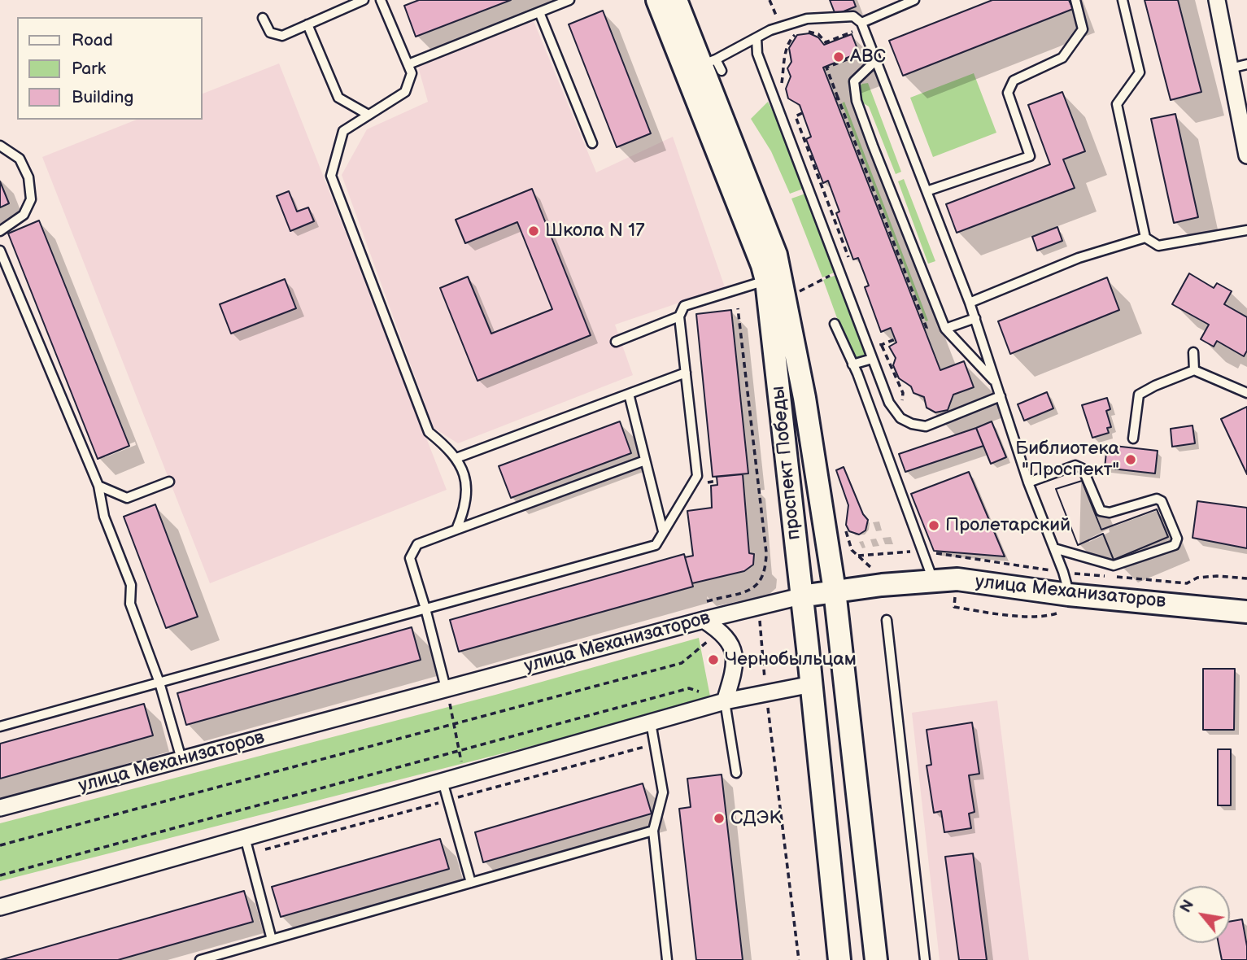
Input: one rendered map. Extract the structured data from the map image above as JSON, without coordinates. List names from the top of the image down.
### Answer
{
  "streets": {
    "main road": ["проспект Победы", "улица Механизаторов"]
  },
  "crossings": [
    ["проспект Победы", "улица Механизаторов"]
  ],
  "places": [
    "АВС",
    "Школа N 17",
    "Библиотека \"Проспект\"",
    "Пролетарский",
    "Чернобыльцам",
    "СДЭК"
  ],
  "legend": ["Road", "Park", "Building"],
  "north": "top left"
}
